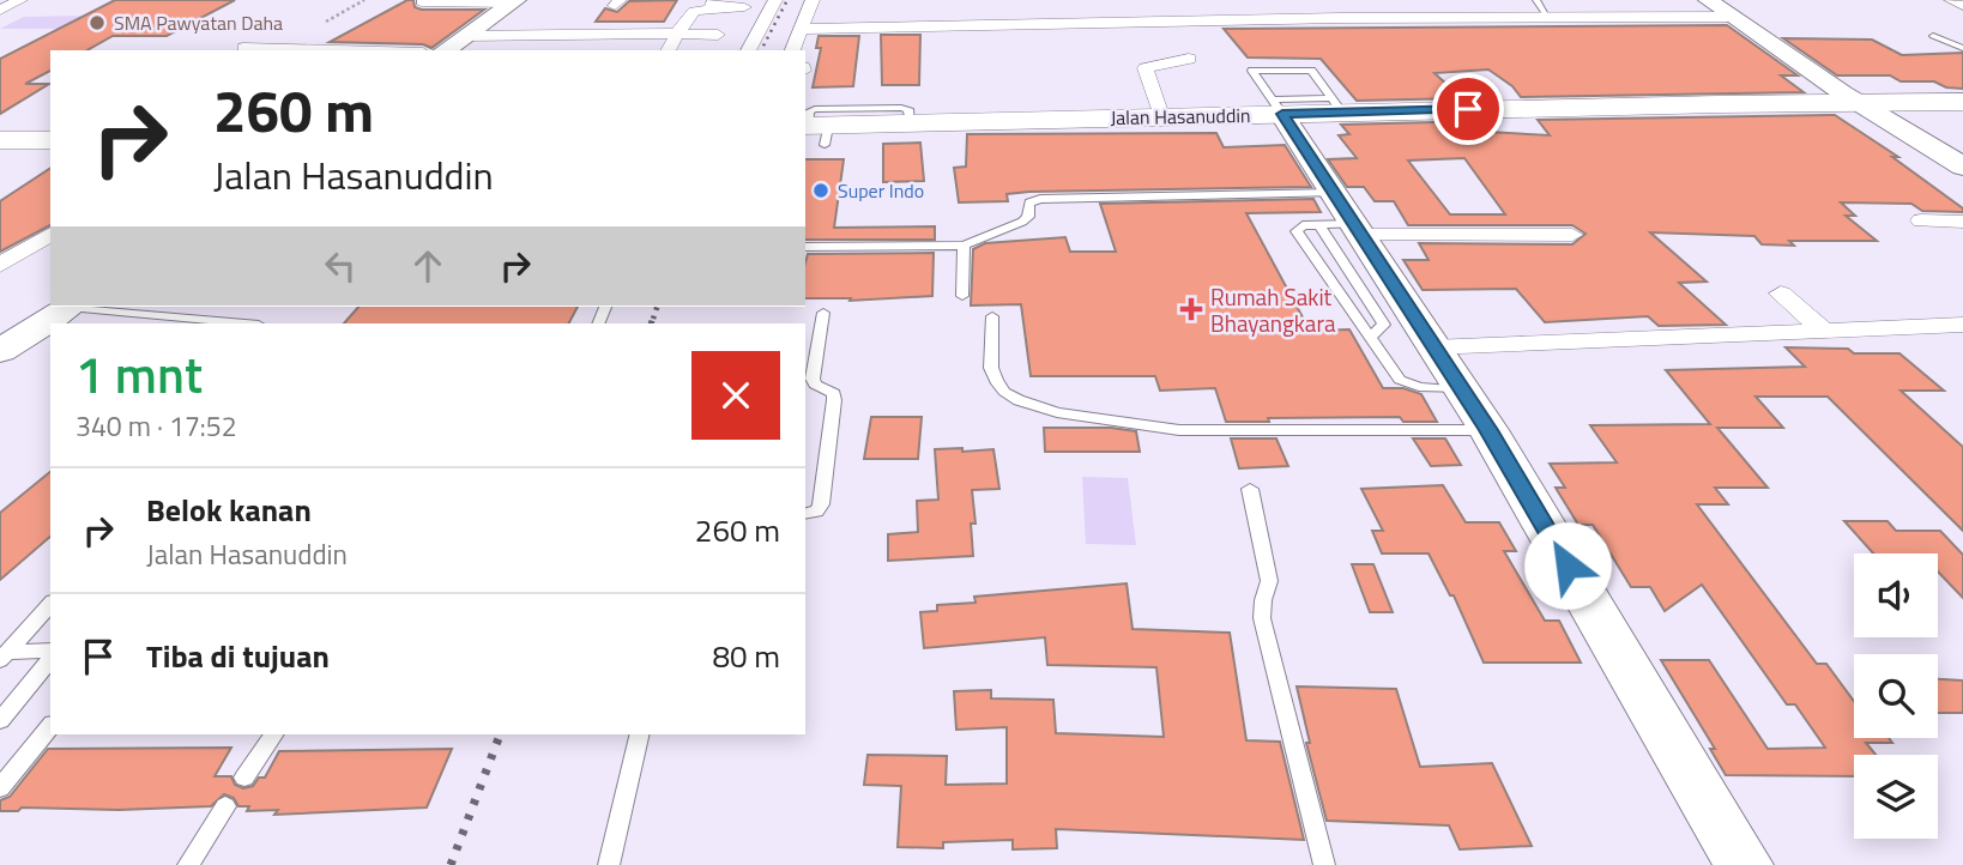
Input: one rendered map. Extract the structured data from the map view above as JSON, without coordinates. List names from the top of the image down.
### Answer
{
  "streets": {
    "main road": ["Jalan Hasanuddin"]
  },
  "places": {
    "other": ["SMA Pawyatan Daha", "Super Indo"],
    "health": ["Rumah Sakit Bhayangkara"]
  },
  "page": {
    "turn": ["260 m", "Jalan Hasanuddin"],
    "heading": ["1 mnt", "340 m · 17:52"],
    "list": [
      {
        "name": "Belok kanan",
        "note": "Jalan Hasanuddin",
        "value": "260 m"
      },
      {
        "name": "Tiba di tujuan",
        "value": "80 m"
      }
    ]
  }
}
